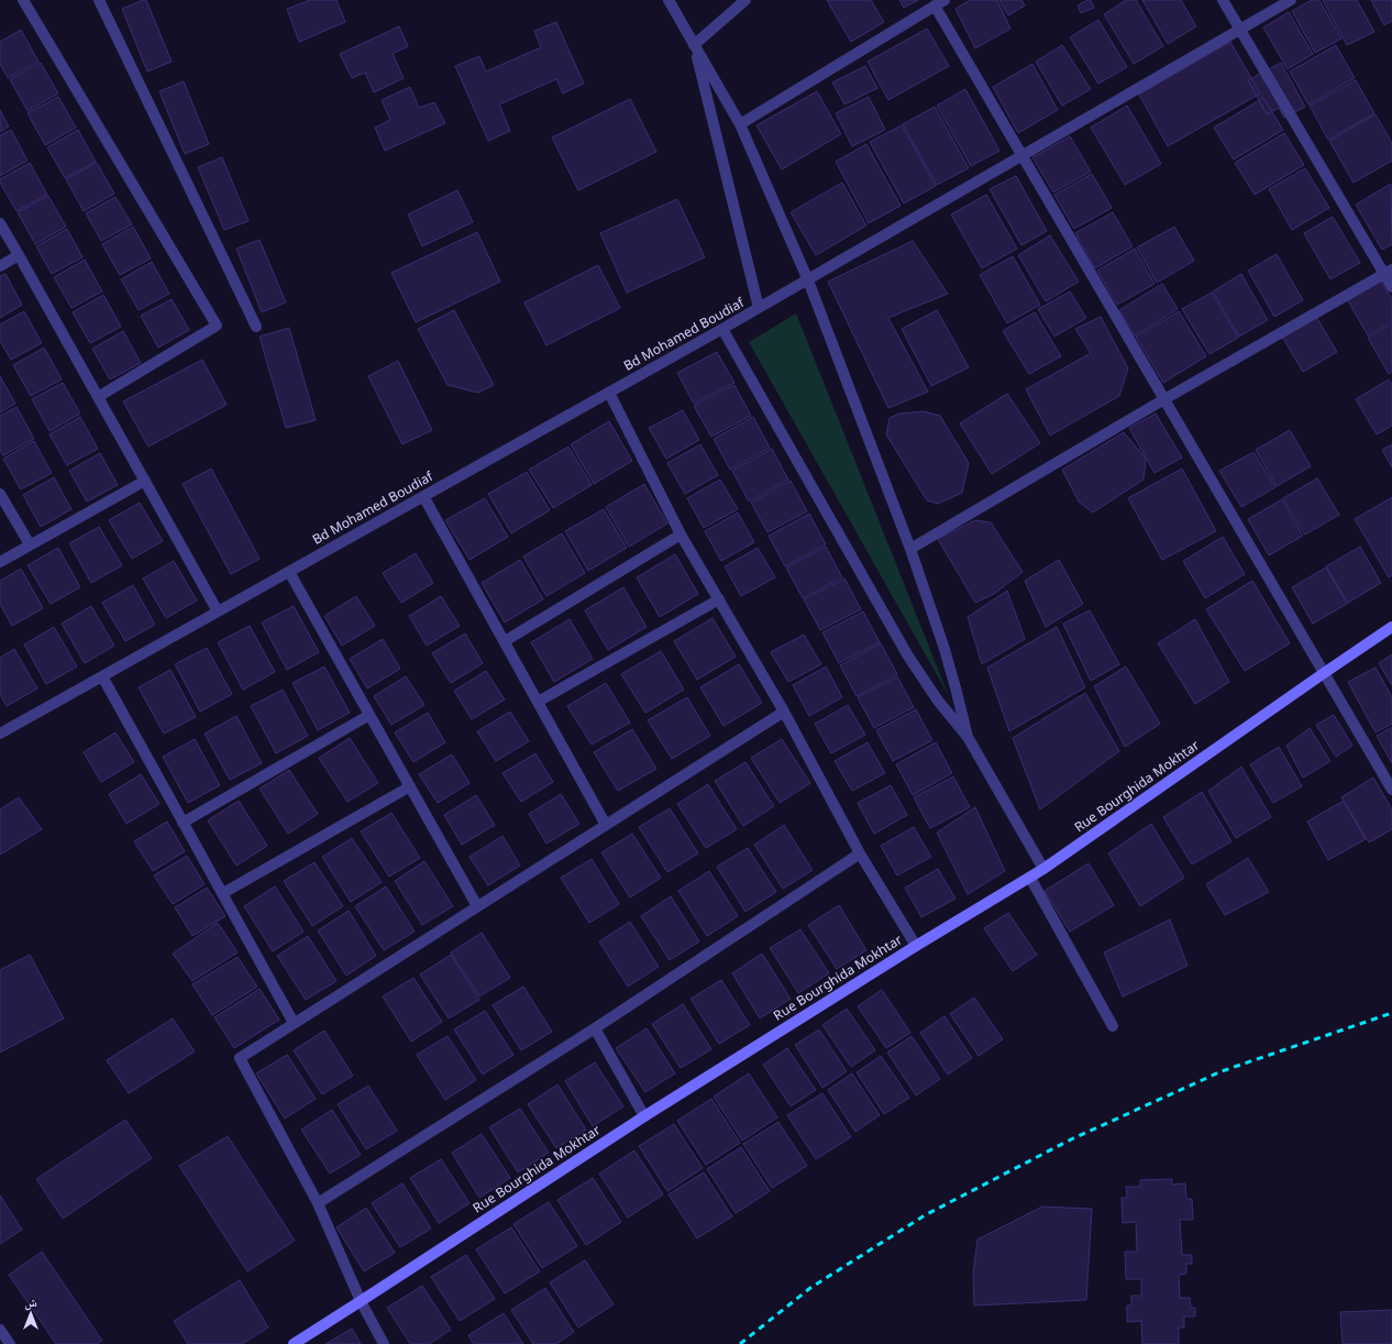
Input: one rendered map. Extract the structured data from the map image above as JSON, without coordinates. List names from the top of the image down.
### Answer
{
  "streets": {
    "main road": ["Rue Bourghida Mokhtar"],
    "street": ["Bd Mohamed Boudiaf"]
  },
  "north": "top"
}
